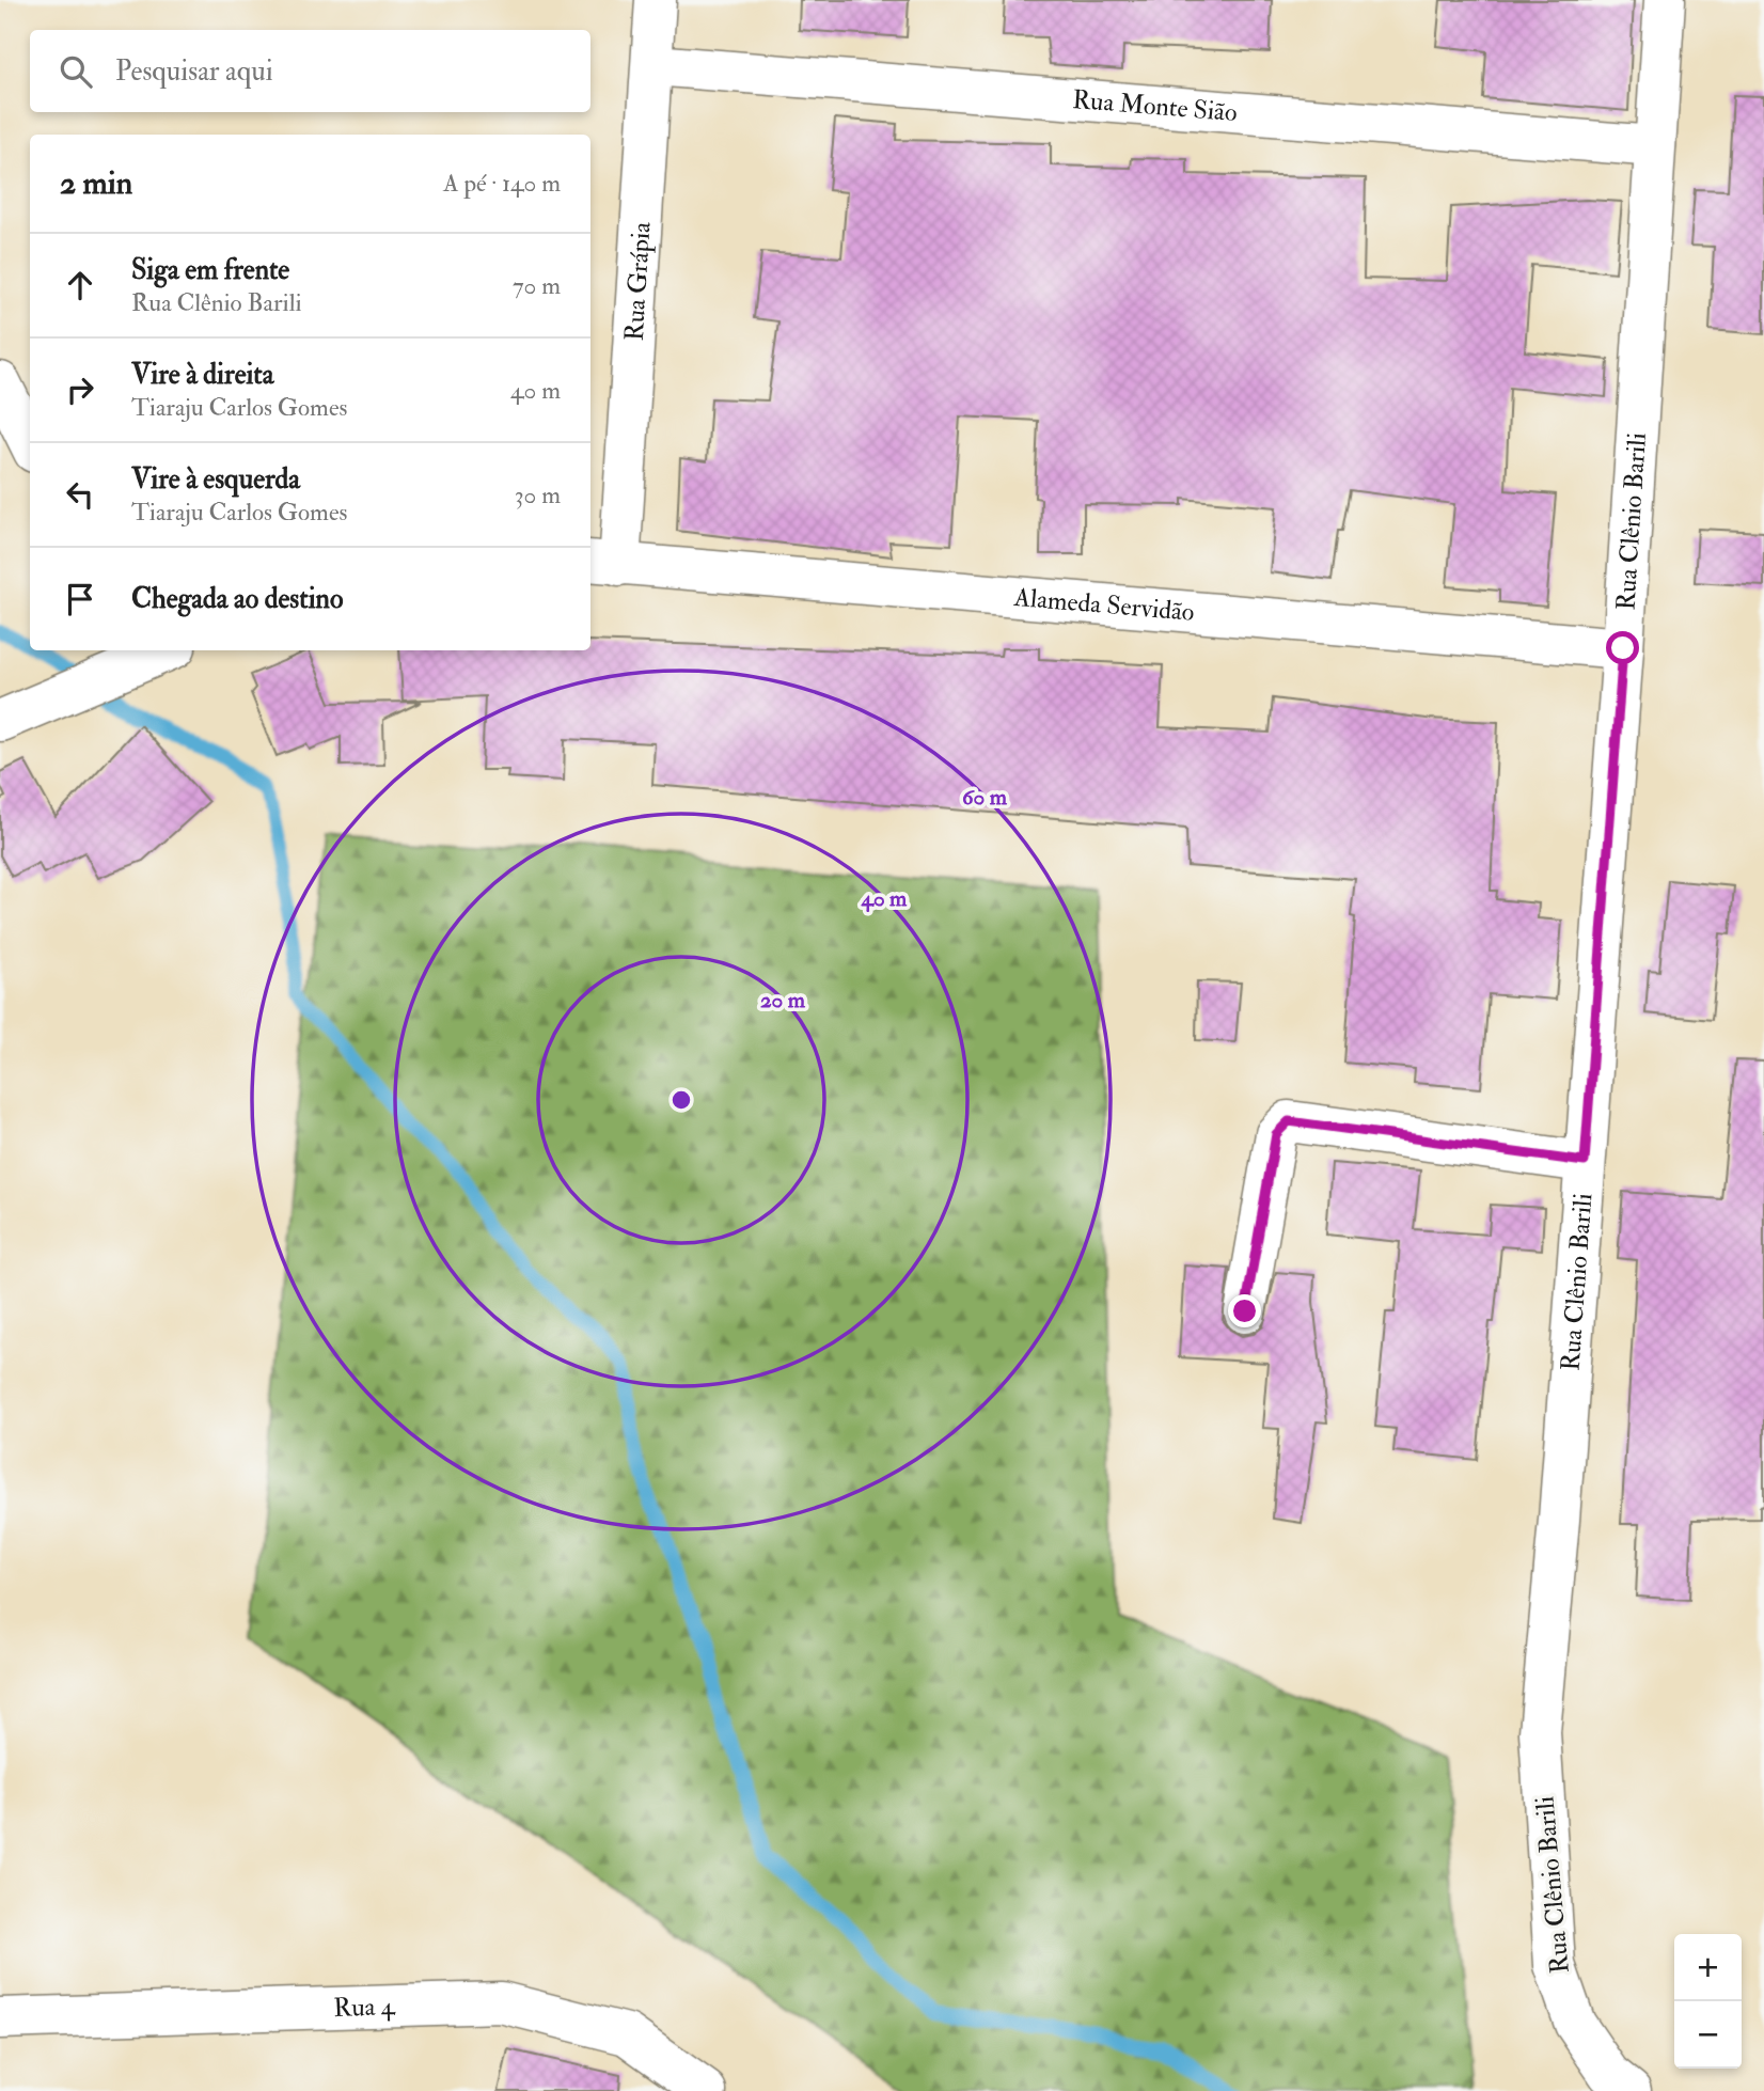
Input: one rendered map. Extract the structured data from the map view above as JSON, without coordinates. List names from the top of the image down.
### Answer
{
  "streets": {
    "street": [
      "Rua Monte Sião",
      "Rua Grápia",
      "Rua Clênio Barili",
      "Alameda Servidão",
      "Rua 4"
    ]
  },
  "crossings": [
    ["Rua Monte Sião", "Rua Grápia"],
    ["Rua Monte Sião", "Rua Clênio Barili"],
    ["Rua Grápia", "Alameda Servidão"],
    ["Rua Clênio Barili", "Alameda Servidão"]
  ],
  "page": {
    "search": "Pesquisar aqui",
    "heading": ["2 min", "A pé · 140 m"],
    "list": [
      ["Siga em frente", "Rua Clênio Barili", "70 m"],
      ["Vire à direita", "Tiaraju Carlos Gomes", "40 m"],
      ["Vire à esquerda", "Tiaraju Carlos Gomes", "30 m"],
      "Chegada ao destino"
    ],
    "map_buttons": ["+", "−"]
  },
  "rings": ["60 m", "40 m", "20 m"]
}
